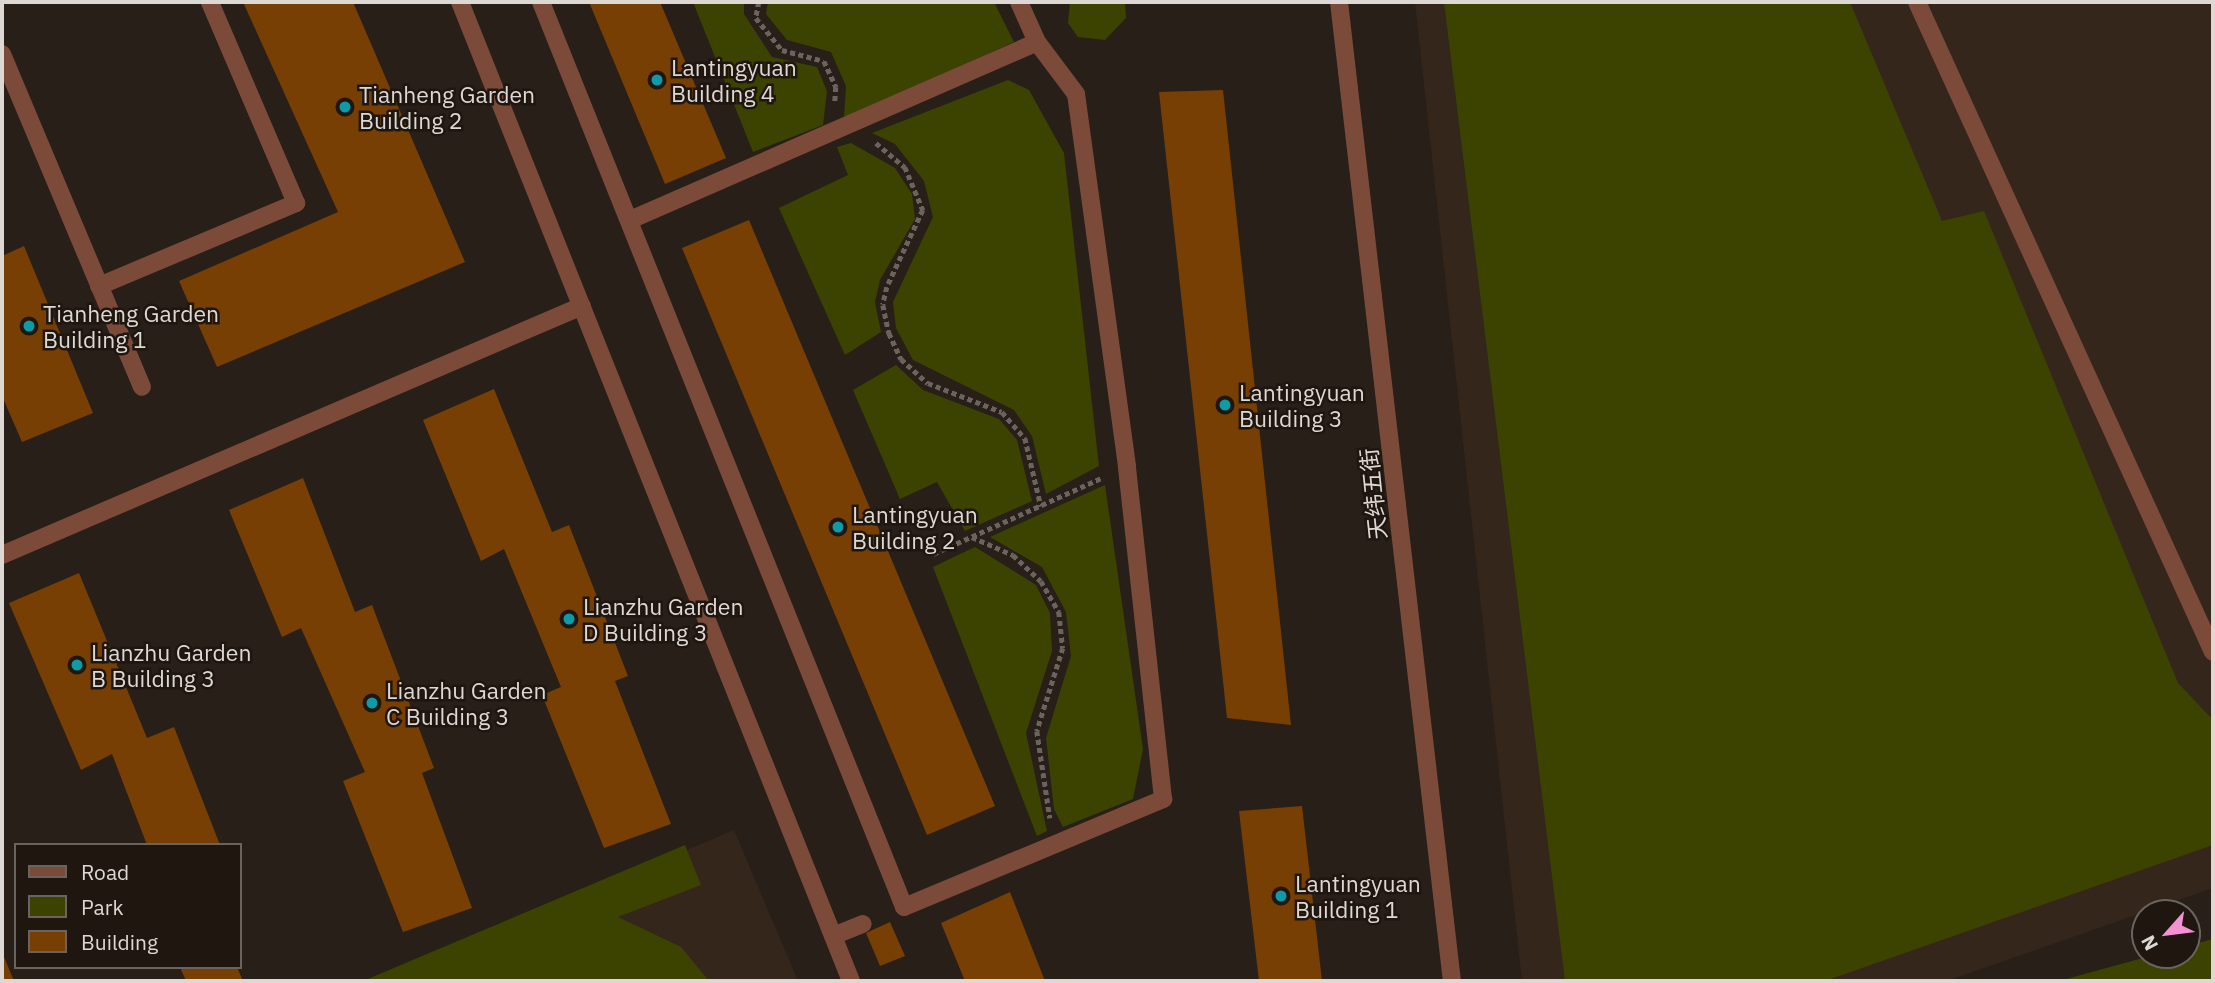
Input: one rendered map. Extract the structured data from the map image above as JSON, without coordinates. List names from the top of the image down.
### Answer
{
  "streets": {
    "street": ["天纬五街"]
  },
  "places": [
    "Lantingyuan Building 4",
    "Tianheng Garden Building 2",
    "Tianheng Garden Building 1",
    "Lantingyuan Building 3",
    "Lantingyuan Building 2",
    "Lianzhu Garden D Building 3",
    "Lianzhu Garden B Building 3",
    "Lianzhu Garden C Building 3",
    "Lantingyuan Building 1"
  ],
  "legend": ["Road", "Park", "Building"],
  "north": "bottom left"
}
